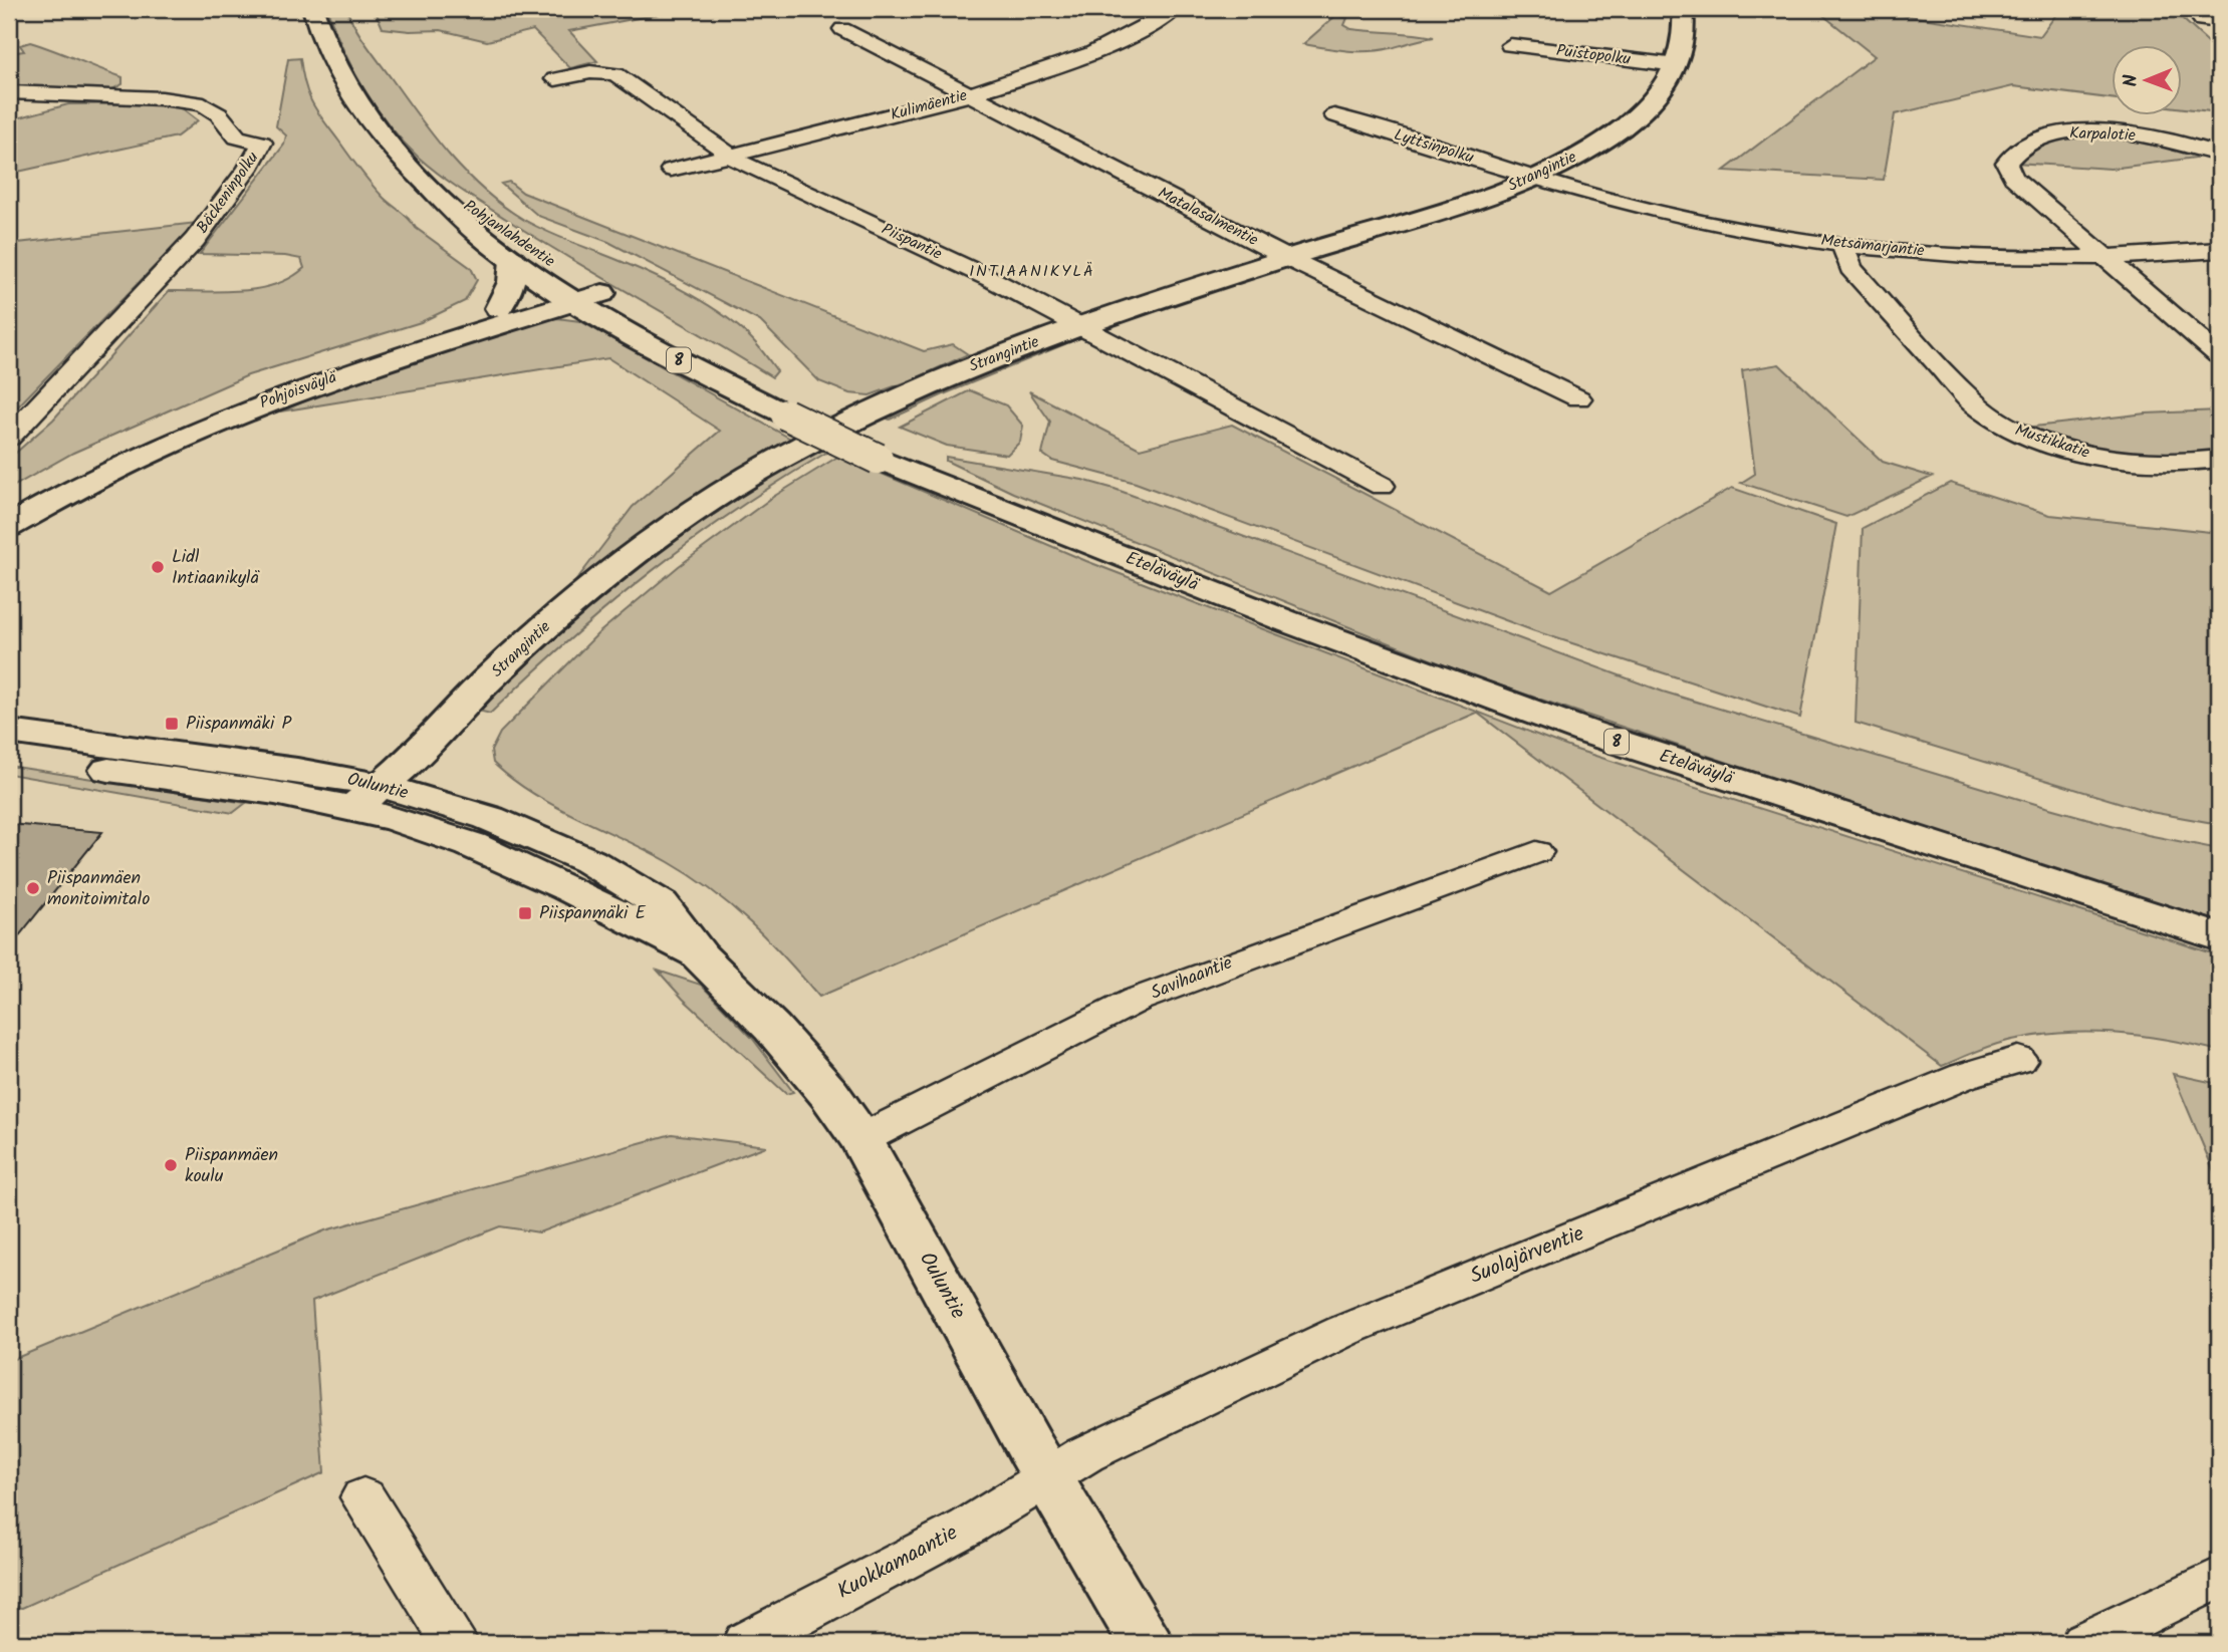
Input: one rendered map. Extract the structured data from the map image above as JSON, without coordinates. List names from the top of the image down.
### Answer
{
  "streets": {
    "main road": [
      "Strangintie",
      "Pohjanlahdentie",
      "8",
      "Pohjoisväylä",
      "Eteläväylä",
      "Ouluntie"
    ],
    "street": [
      "Puistopolku",
      "Kulimäentie",
      "Karpalotie",
      "Lyttsinpolku",
      "Bäckeninpolku",
      "Matalasalmentie",
      "Piispantie",
      "Metsämarjantie",
      "Mustikkatie",
      "Savihaantie",
      "Suolajärventie",
      "Kuokkamaantie"
    ]
  },
  "crossings": [
    ["Puistopolku", "Strangintie"],
    ["Kulimäentie", "Matalasalmentie"],
    ["Kulimäentie", "Piispantie"],
    ["Karpalotie", "Metsämarjantie"],
    ["Lyttsinpolku", "Strangintie"],
    ["Lyttsinpolku", "Metsämarjantie"],
    ["Strangintie", "Matalasalmentie"],
    ["Strangintie", "Piispantie"],
    ["Strangintie", "Metsämarjantie"],
    ["Strangintie", "Ouluntie"],
    ["Pohjanlahdentie", "Pohjoisväylä"],
    ["Pohjanlahdentie", "Eteläväylä"],
    ["Metsämarjantie", "Mustikkatie"],
    ["Pohjoisväylä", "Eteläväylä"],
    ["Ouluntie", "Savihaantie"],
    ["Ouluntie", "Suolajärventie"],
    ["Ouluntie", "Kuokkamaantie"],
    ["Suolajärventie", "Kuokkamaantie"]
  ],
  "districts": ["INTIAANIKYLÄ"],
  "places": {
    "other": ["Lidl Intiaanikylä", "Piispanmäen monitoimitalo", "Piispanmäen koulu"],
    "transit": ["Piispanmäki P", "Piispanmäki E"]
  },
  "north": "left"
}
